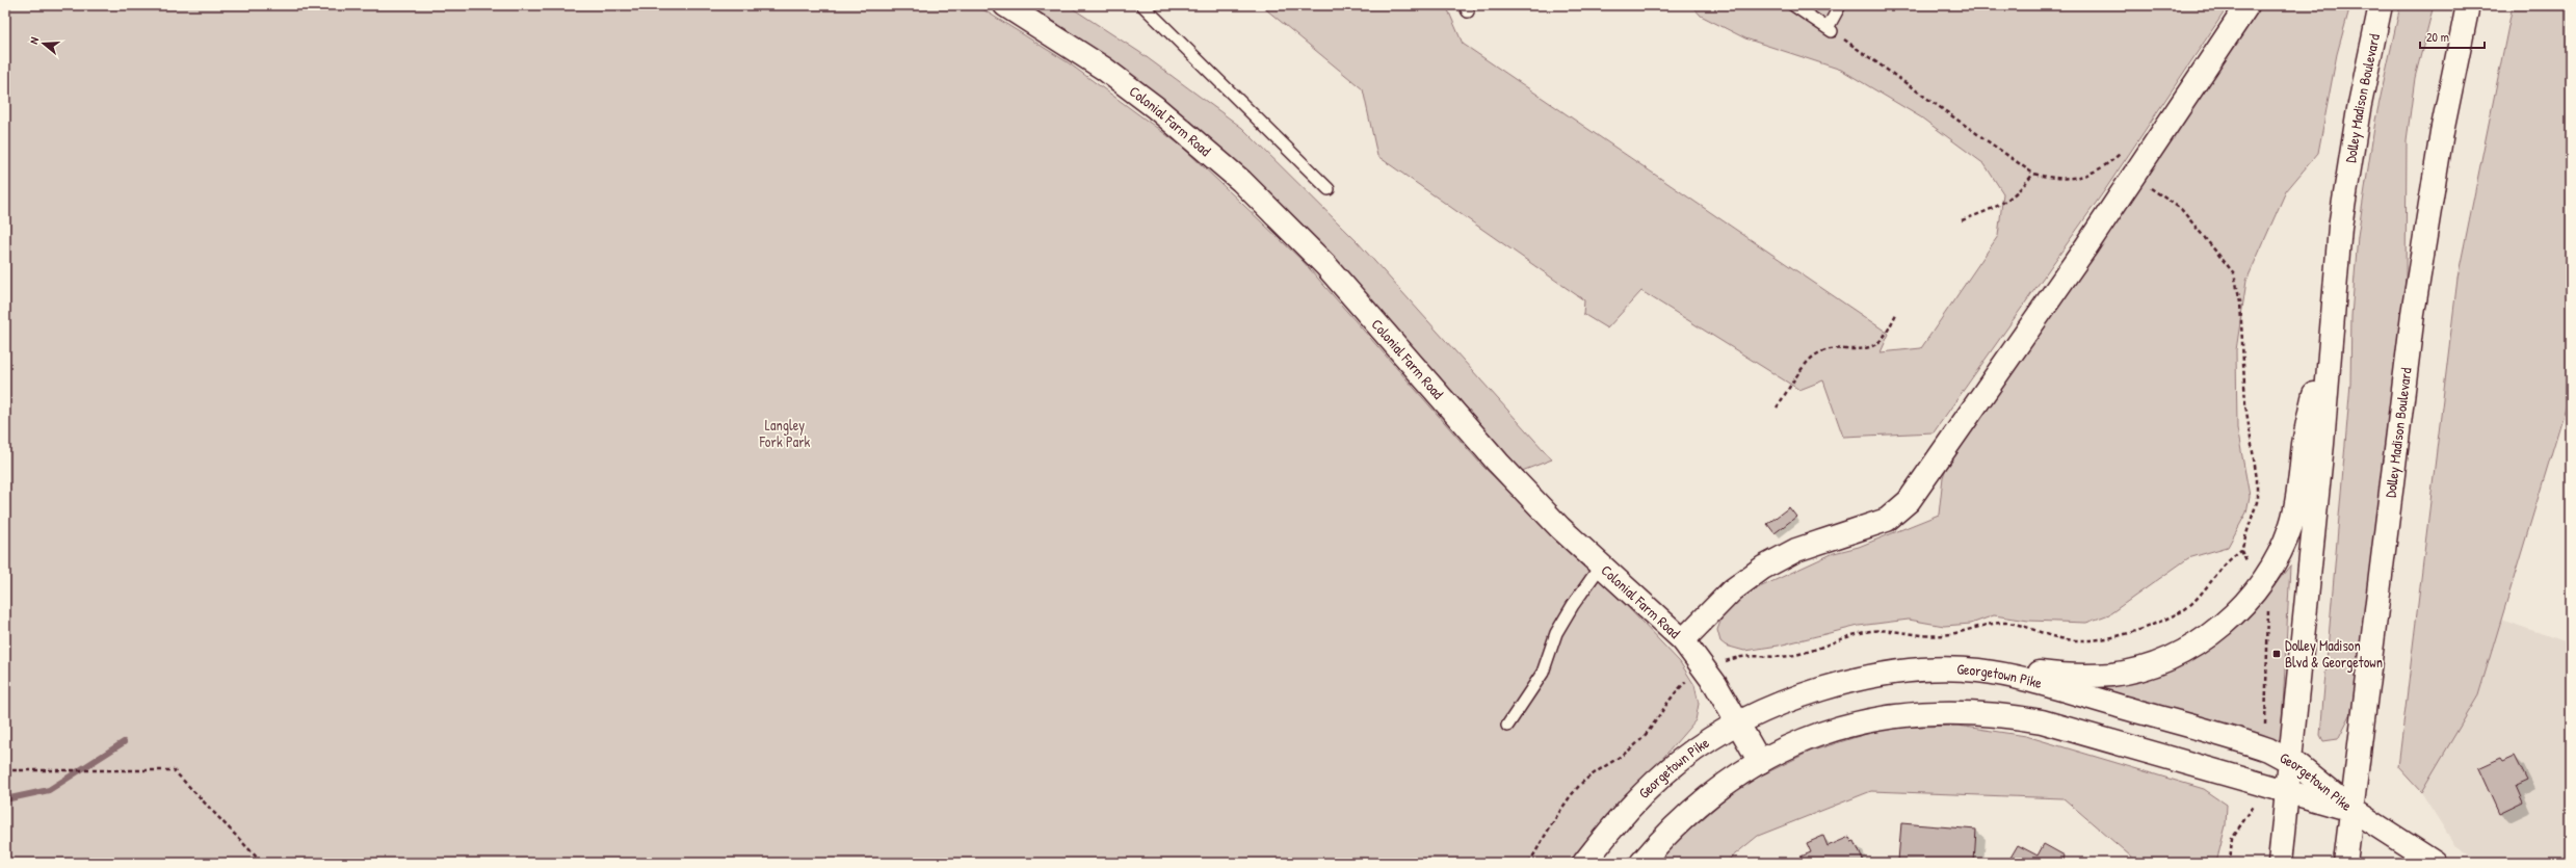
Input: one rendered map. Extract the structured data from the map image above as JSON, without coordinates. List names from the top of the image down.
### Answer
{
  "streets": {
    "main road": ["Dolley Madison Boulevard", "Colonial Farm Road", "Georgetown Pike"]
  },
  "crossings": [
    ["Dolley Madison Boulevard", "Georgetown Pike"],
    ["Colonial Farm Road", "Georgetown Pike"]
  ],
  "parks": ["Langley Fork Park"],
  "places": {
    "transit": ["Dolley Madison Blvd & Georgetown"]
  },
  "scale_bar": "20 m",
  "north": "left"
}
